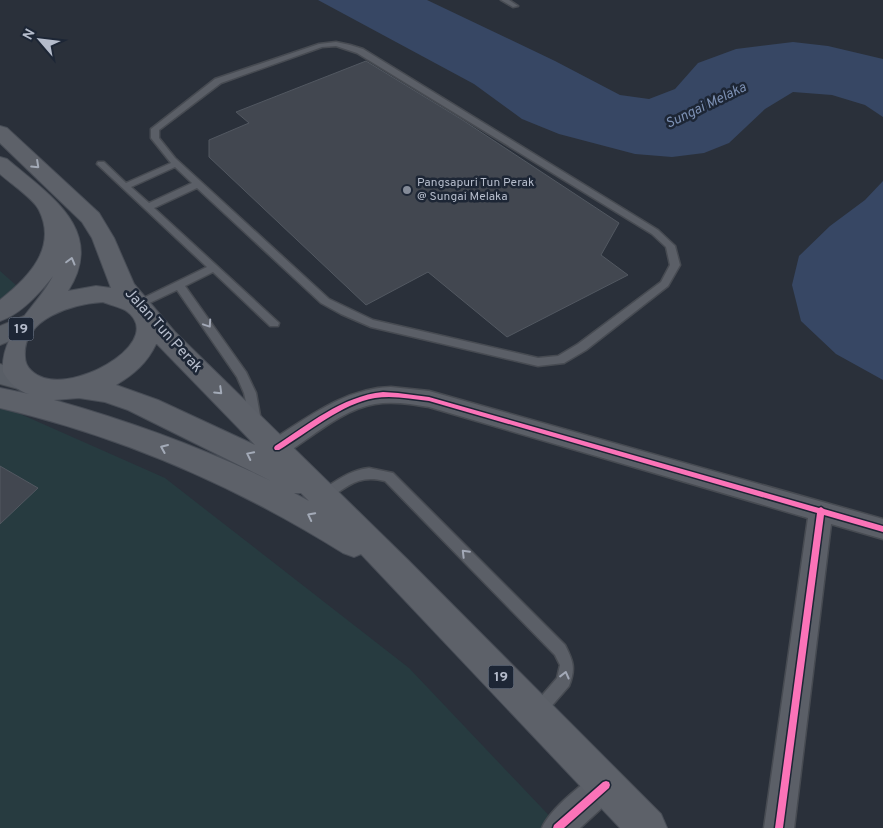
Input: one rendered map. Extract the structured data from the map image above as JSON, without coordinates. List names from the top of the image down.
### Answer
{
  "streets": {
    "main road": ["19", "Jalan Tun Perak"]
  },
  "crossings": [
    ["19", "Jalan Tun Perak"]
  ],
  "water": ["Sungai Melaka"],
  "places": ["Pangsapuri Tun Perak @ Sungai Melaka"],
  "north": "top left"
}
